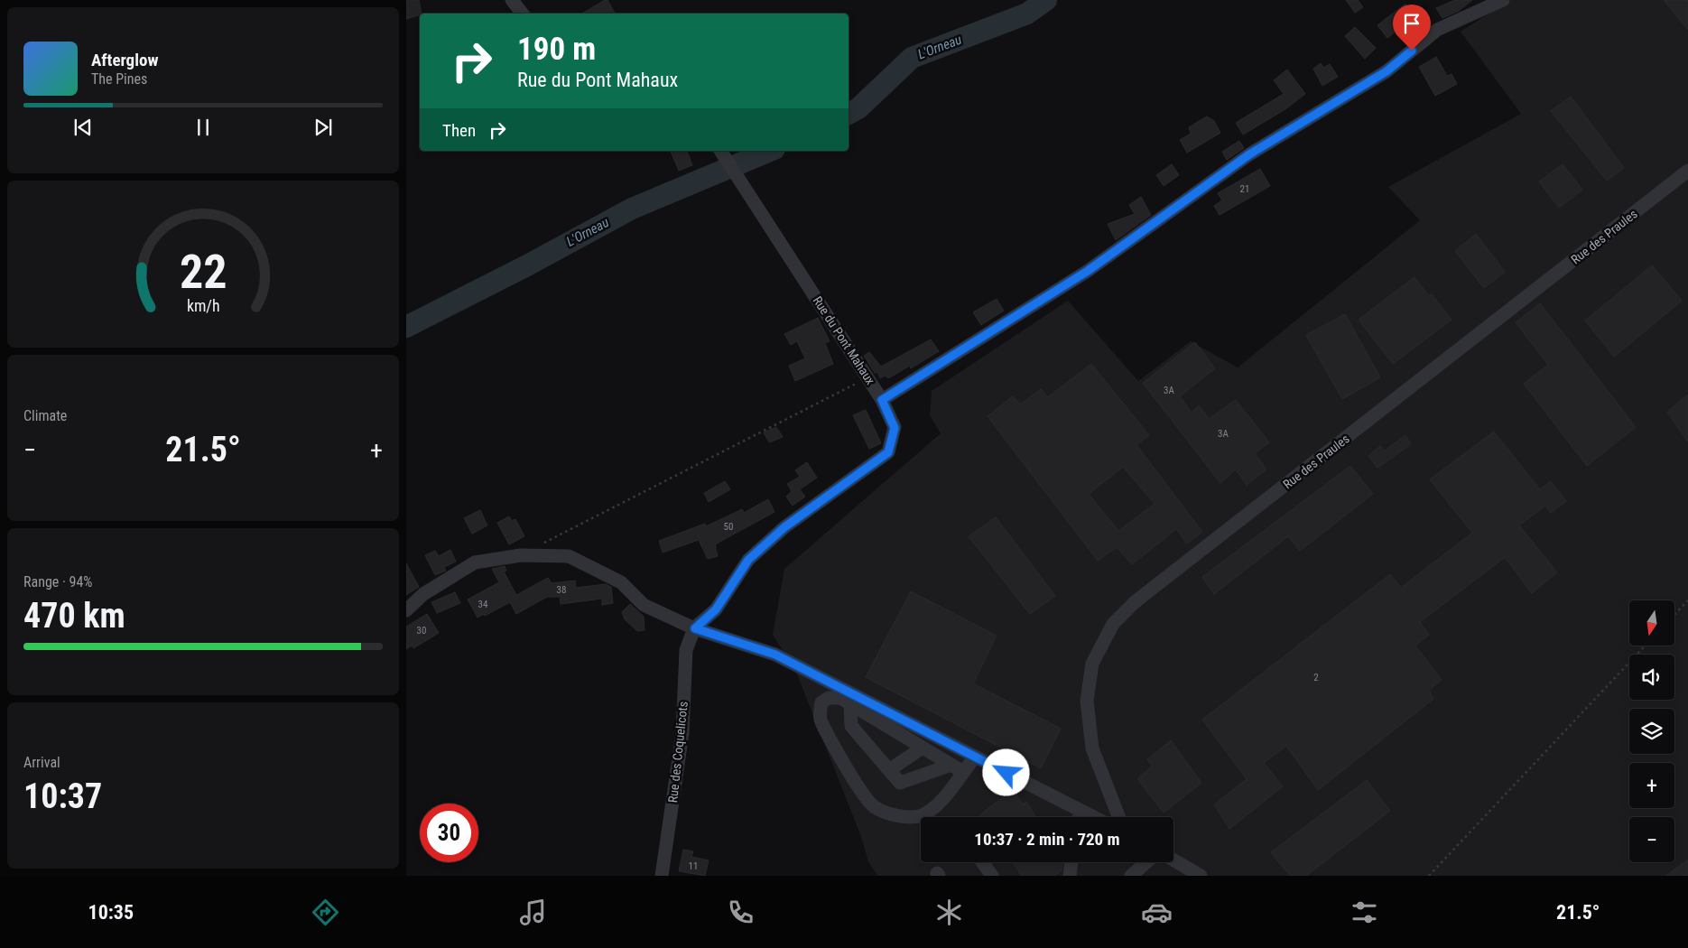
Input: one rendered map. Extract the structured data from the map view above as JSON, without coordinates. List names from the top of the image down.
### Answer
{
  "streets": {
    "street": ["Rue des Praules", "Rue du Pont Mahaux", "Rue des Coquelicots"]
  },
  "crossings": [
    ["Rue du Pont Mahaux", "Rue des Coquelicots"]
  ],
  "water": ["L'Orneau"],
  "house_numbers": [
    "21",
    "3A",
    "3A",
    "50",
    "38",
    "34",
    "30",
    "2",
    "11"
  ],
  "north": "bottom",
  "page": {
    "turn": ["190 m", "Rue du Pont Mahaux"],
    "song": ["Afterglow", "The Pines"],
    "then": "Then",
    "tile": [
      "Climate",
      ["Range · 94%", "470 km"],
      ["Arrival", "10:37"]
    ],
    "heat": ["−", "21.5°", "+"],
    "map_buttons": ["+", "−"],
    "limit": "30",
    "trip": "10:37 · 2 min · 720 m",
    "tabs": ["10:35", "21.5°"],
    "gauge": ["22", "km/h"]
  }
}
